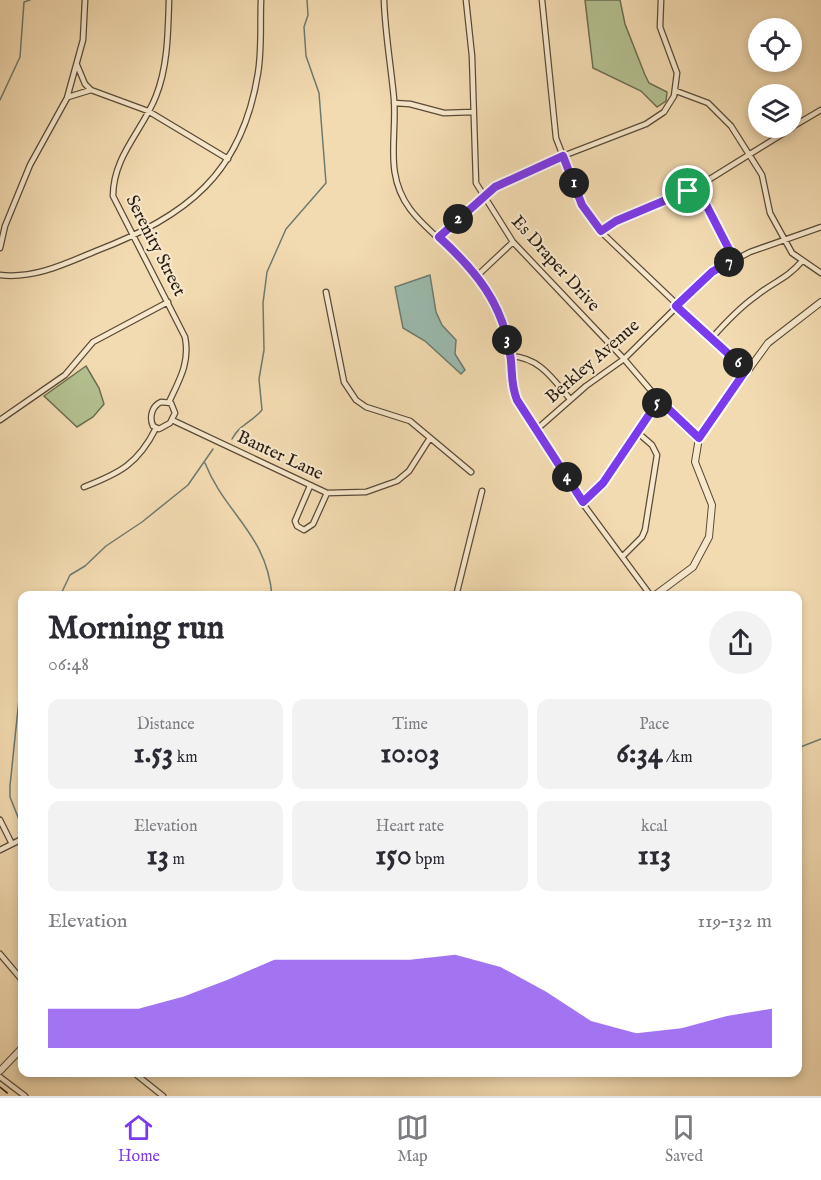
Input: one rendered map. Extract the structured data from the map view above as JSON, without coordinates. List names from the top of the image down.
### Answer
{
  "streets": {
    "street": [
      "Serenity Street",
      "Es Draper Drive",
      "Berkley Avenue",
      "Banter Lane"
    ]
  },
  "crossings": [
    ["Serenity Street", "Banter Lane"],
    ["Es Draper Drive", "Berkley Avenue"]
  ],
  "page": {
    "pins": [
      "1",
      "2",
      "7",
      "3",
      "6",
      "5",
      "4"
    ],
    "heading": ["Morning run", "06:48"],
    "stats": [
      ["Distance", "1.53 km"],
      ["Time", "10:03"],
      ["Pace", "6:34 /km"],
      ["Elevation", "13 m"],
      ["Heart rate", "150 bpm"],
      ["kcal", "113"]
    ],
    "chart": ["Elevation", "119–132 m"],
    "tabs": ["Home", "Map", "Saved"]
  }
}
